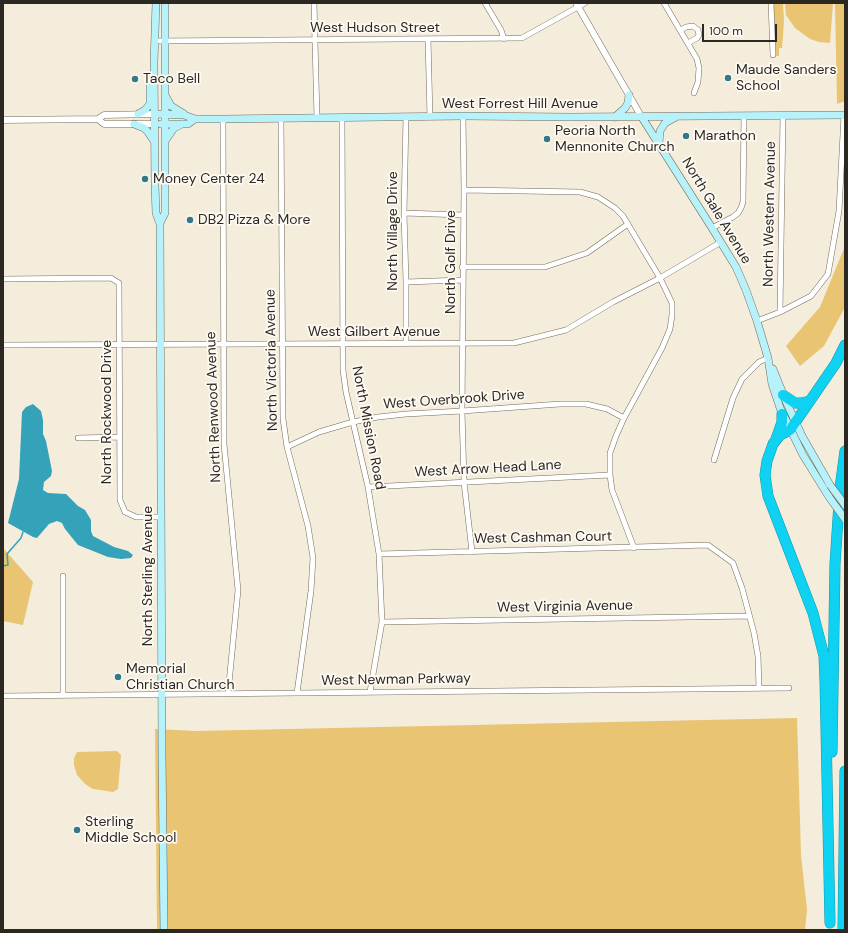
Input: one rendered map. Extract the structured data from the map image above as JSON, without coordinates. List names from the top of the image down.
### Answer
{
  "streets": {
    "main road": ["West Forrest Hill Avenue", "North Gale Avenue", "North Sterling Avenue"],
    "street": [
      "West Hudson Street",
      "North Western Avenue",
      "North Village Drive",
      "North Golf Drive",
      "West Gilbert Avenue",
      "North Victoria Avenue",
      "West Overbrook Drive",
      "North Renwood Avenue",
      "North Rockwood Drive",
      "North Mission Road",
      "West Arrow Head Lane",
      "West Cashman Court",
      "West Virginia Avenue",
      "West Newman Parkway"
    ]
  },
  "crossings": [
    ["West Hudson Street", "North Gale Avenue"],
    ["West Hudson Street", "North Sterling Avenue"],
    ["West Forrest Hill Avenue", "North Gale Avenue"],
    ["West Forrest Hill Avenue", "North Western Avenue"],
    ["West Forrest Hill Avenue", "North Village Drive"],
    ["West Forrest Hill Avenue", "North Golf Drive"],
    ["West Forrest Hill Avenue", "North Victoria Avenue"],
    ["West Forrest Hill Avenue", "North Renwood Avenue"],
    ["West Forrest Hill Avenue", "North Mission Road"],
    ["West Forrest Hill Avenue", "North Sterling Avenue"],
    ["North Gale Avenue", "West Gilbert Avenue"],
    ["North Village Drive", "West Gilbert Avenue"],
    ["North Golf Drive", "West Gilbert Avenue"],
    ["North Golf Drive", "West Overbrook Drive"],
    ["North Golf Drive", "West Arrow Head Lane"],
    ["North Golf Drive", "West Cashman Court"],
    ["West Gilbert Avenue", "North Victoria Avenue"],
    ["West Gilbert Avenue", "North Renwood Avenue"],
    ["West Gilbert Avenue", "North Rockwood Drive"],
    ["West Gilbert Avenue", "North Mission Road"],
    ["West Gilbert Avenue", "North Sterling Avenue"],
    ["North Victoria Avenue", "West Overbrook Drive"],
    ["North Victoria Avenue", "West Newman Parkway"],
    ["West Overbrook Drive", "North Mission Road"],
    ["North Renwood Avenue", "West Newman Parkway"],
    ["North Rockwood Drive", "North Sterling Avenue"],
    ["North Mission Road", "West Arrow Head Lane"],
    ["North Mission Road", "West Cashman Court"],
    ["North Mission Road", "West Virginia Avenue"],
    ["North Mission Road", "West Newman Parkway"],
    ["West Cashman Court", "West Virginia Avenue"],
    ["North Sterling Avenue", "West Newman Parkway"]
  ],
  "places": [
    "Maude Sanders School",
    "Taco Bell",
    "Marathon",
    "Peoria North Mennonite Church",
    "Money Center 24",
    "DB2 Pizza & More",
    "Memorial Christian Church",
    "Sterling Middle School"
  ],
  "scale_bar": "100 m"
}
